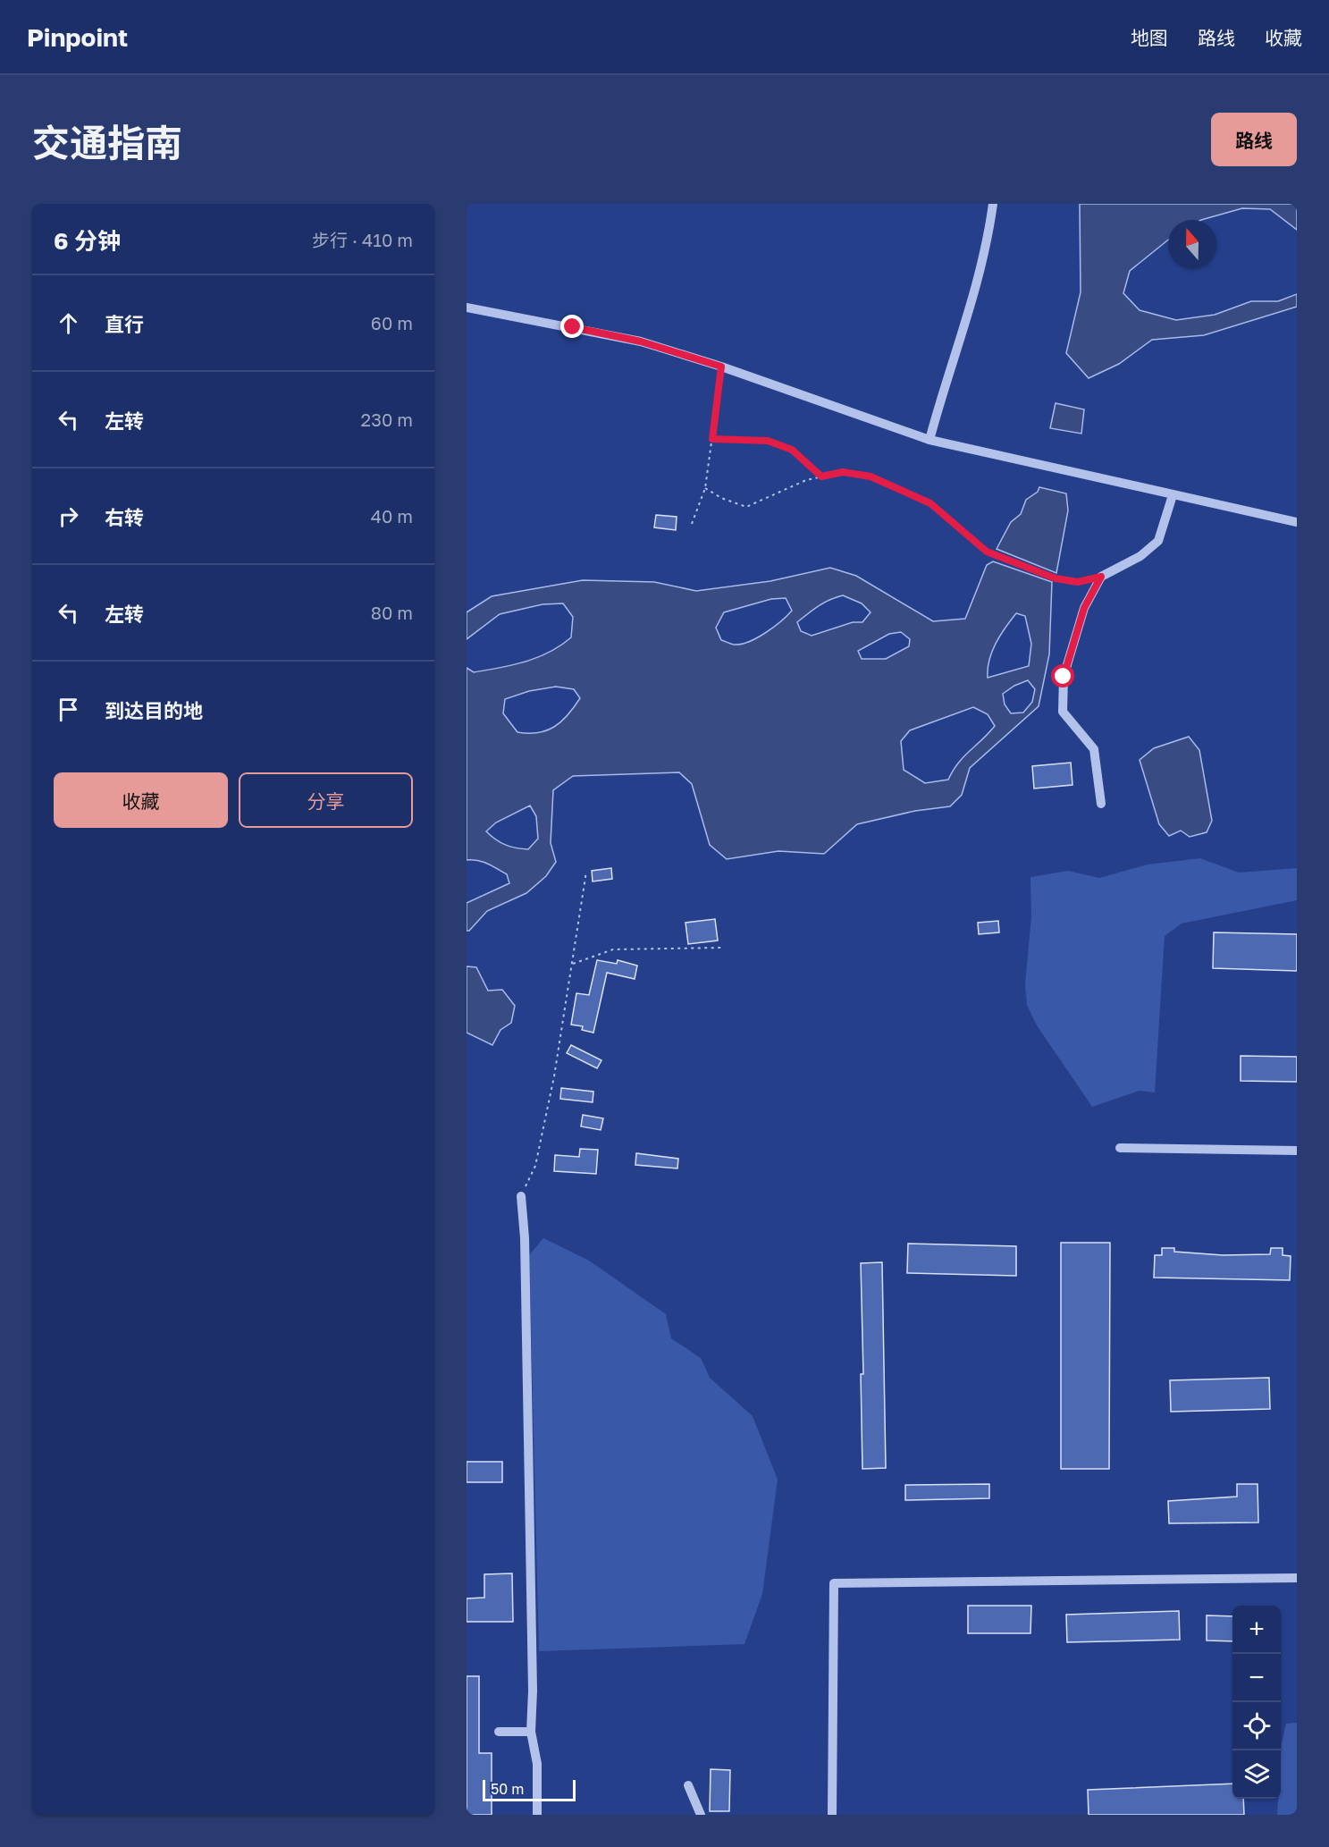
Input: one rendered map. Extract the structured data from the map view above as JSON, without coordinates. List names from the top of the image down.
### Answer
{
  "scale_bar": "50 m",
  "north": "top",
  "page": {
    "header": "Pinpoint",
    "nav": ["地图", "路线", "收藏"],
    "title": "交通指南",
    "buttons": [
      "路线",
      ["收藏", "分享"]
    ],
    "heading": ["6 分钟", "步行 · 410 m"],
    "list": [
      ["直行", "60 m"],
      ["左转", "230 m"],
      ["右转", "40 m"],
      ["左转", "80 m"],
      "到达目的地"
    ],
    "map_buttons": ["+", "−"],
    "scale": "50 m"
  }
}
